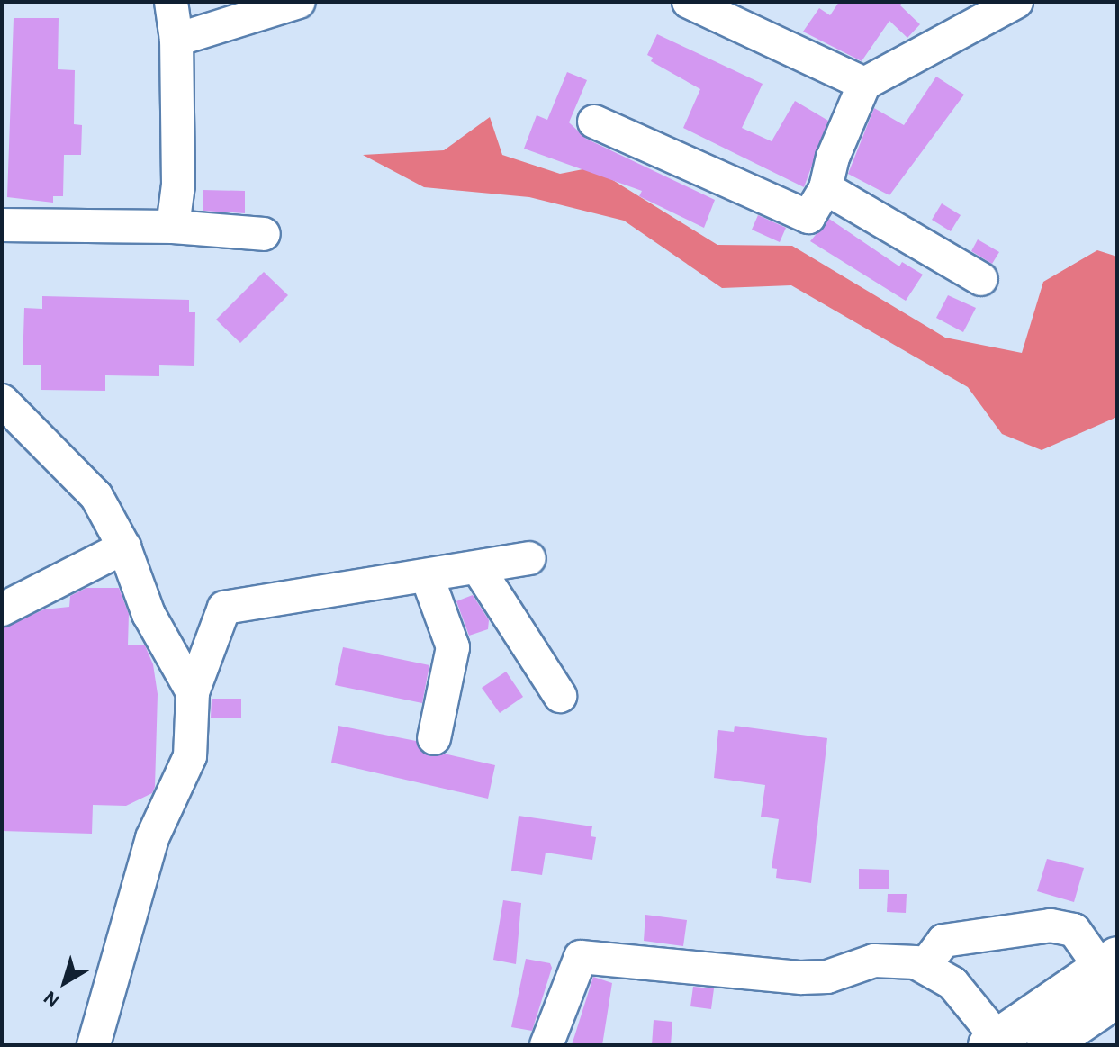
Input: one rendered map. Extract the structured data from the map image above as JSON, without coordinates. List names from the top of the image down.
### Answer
{
  "north": "bottom left"
}
